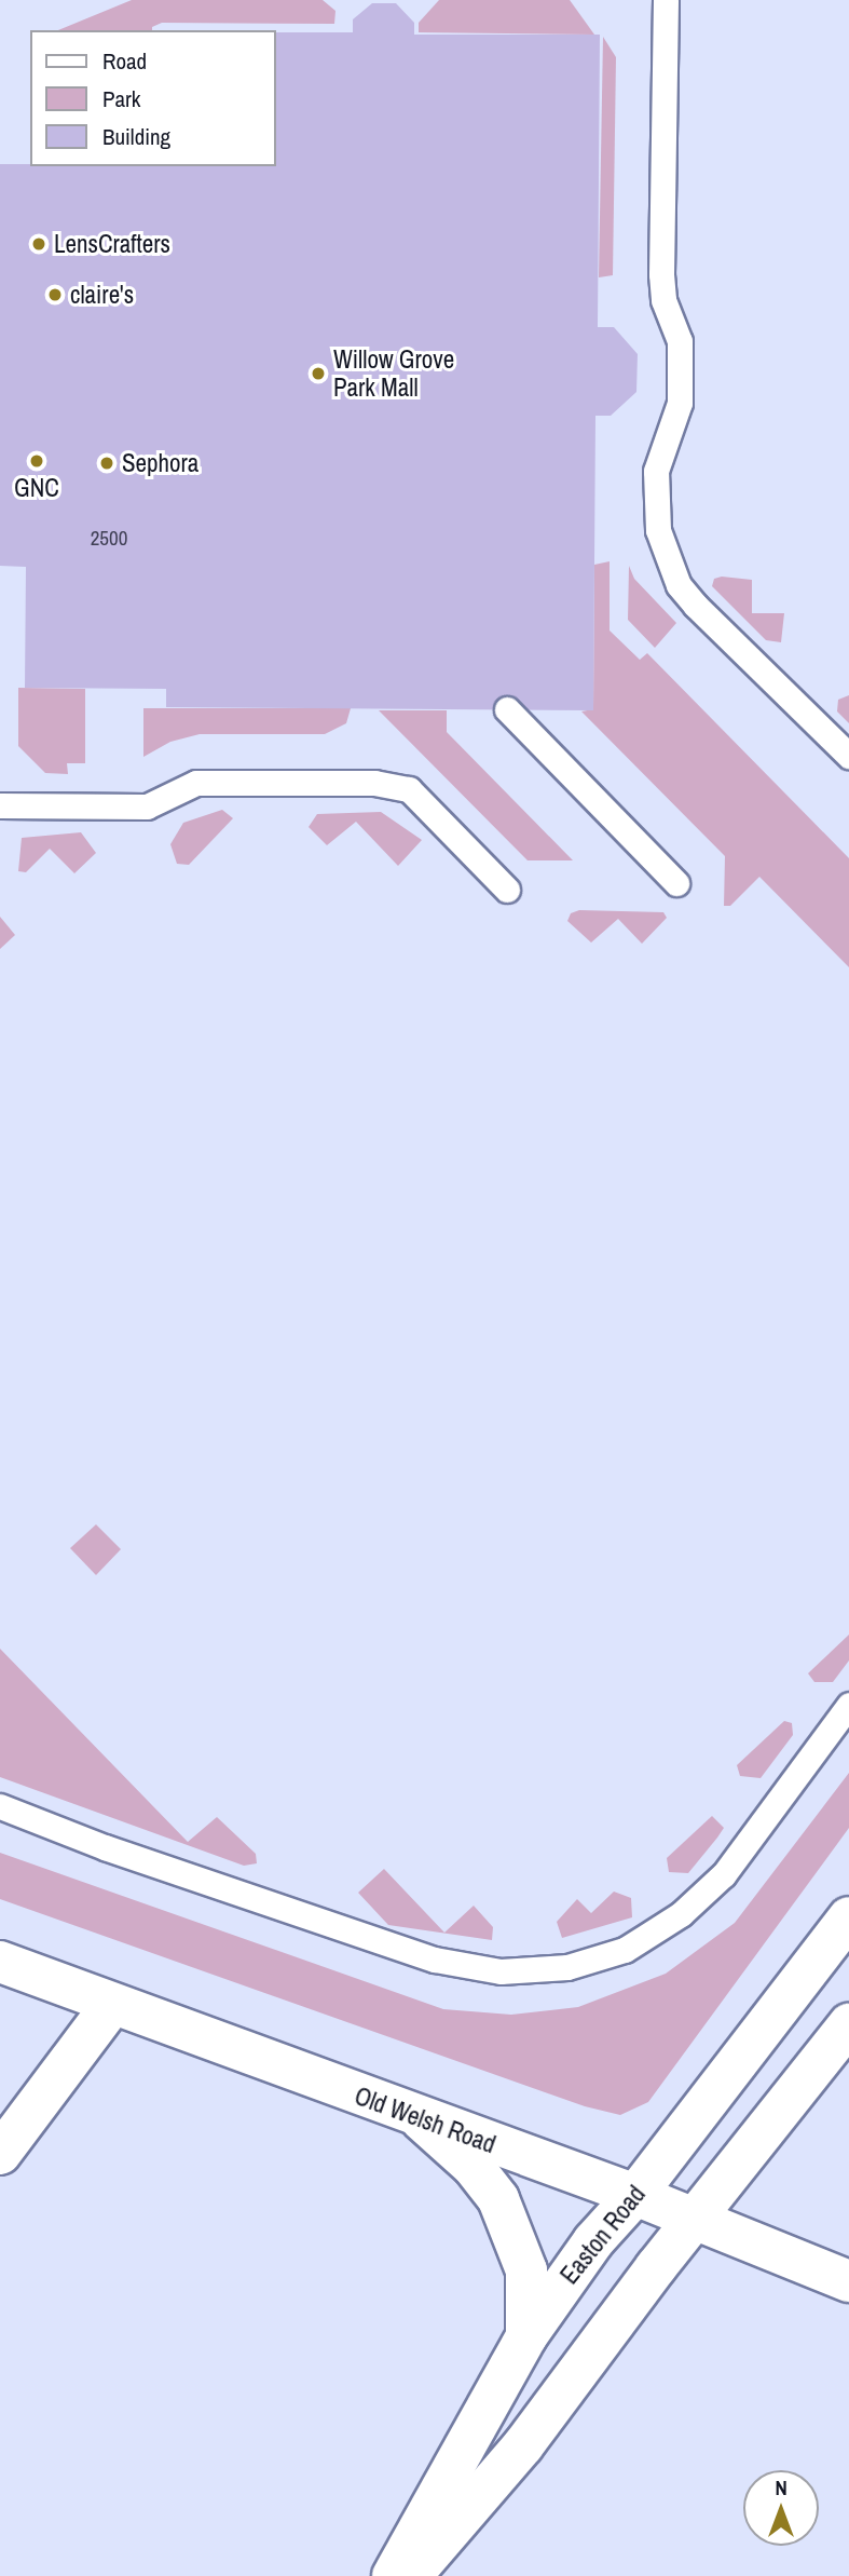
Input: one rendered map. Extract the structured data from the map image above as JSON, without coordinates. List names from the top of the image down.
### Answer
{
  "streets": {
    "main road": ["Old Welsh Road", "Easton Road"]
  },
  "crossings": [
    ["Old Welsh Road", "Easton Road"]
  ],
  "places": [
    "LensCrafters",
    "claire's",
    "Willow Grove Park Mall",
    "GNC",
    "Sephora"
  ],
  "house_numbers": ["2500"],
  "legend": ["Road", "Park", "Building"],
  "north": "top"
}
